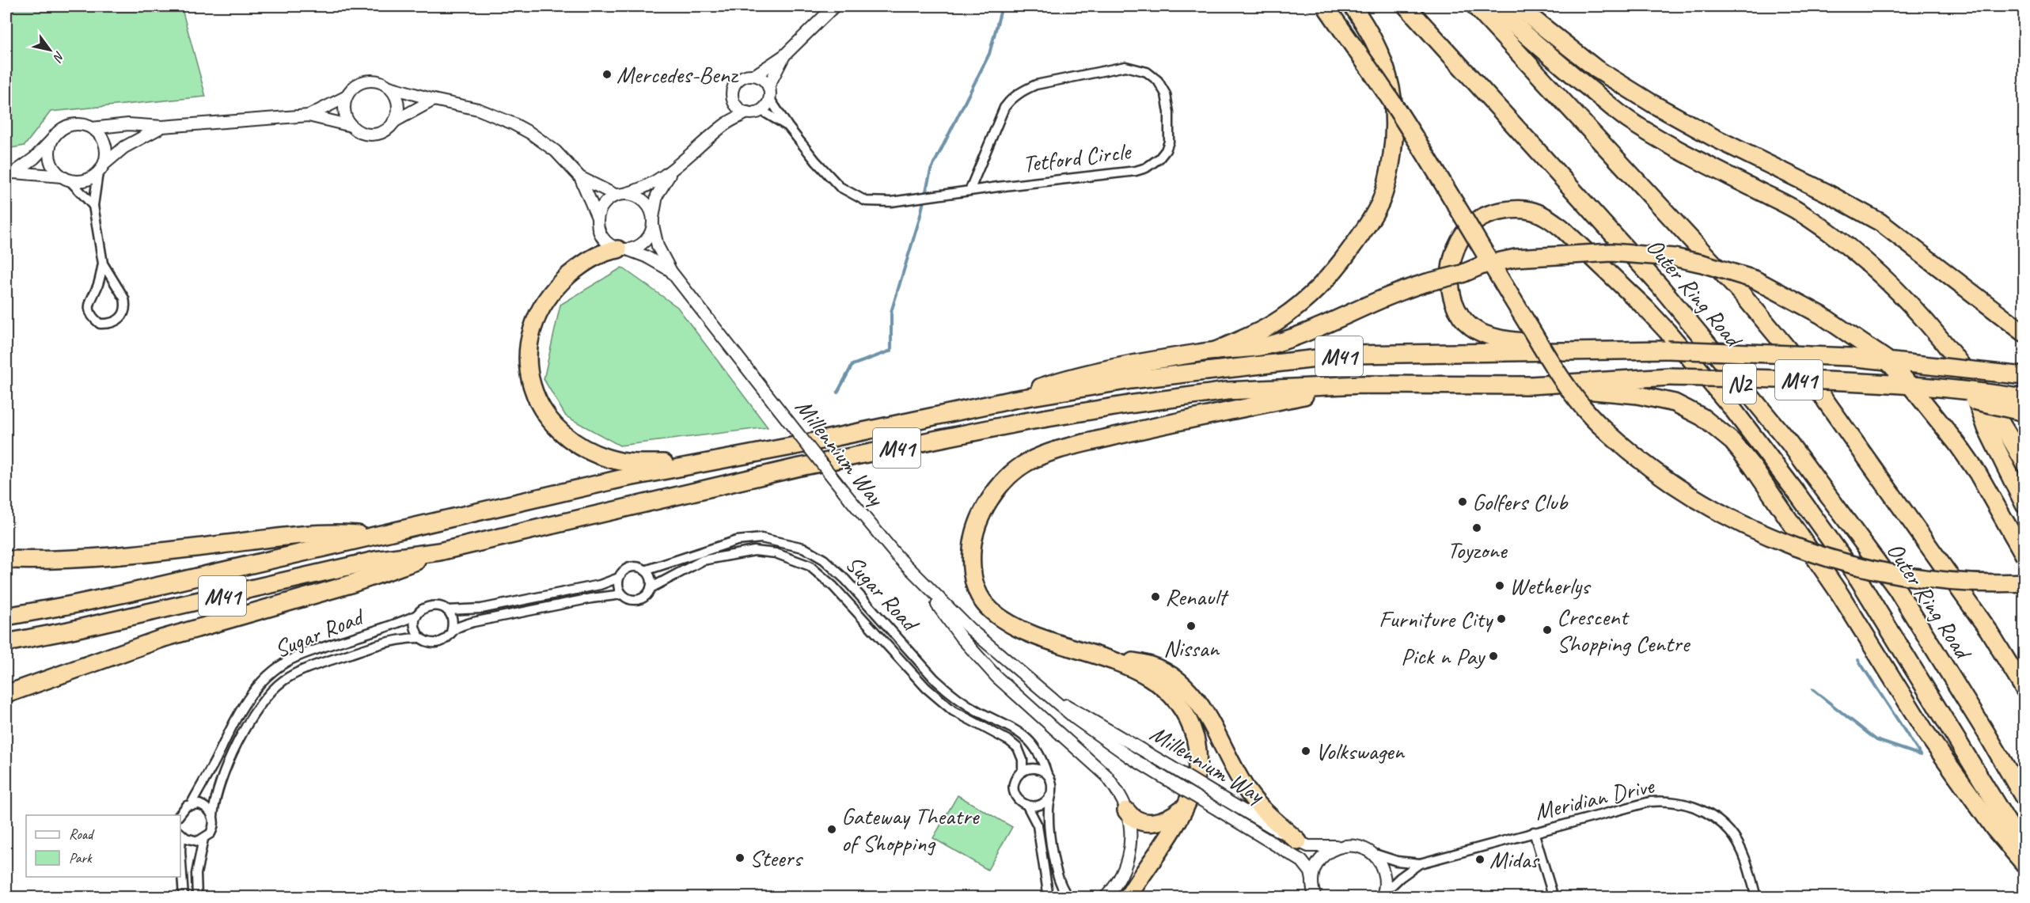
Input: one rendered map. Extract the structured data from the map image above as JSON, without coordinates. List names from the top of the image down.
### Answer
{
  "streets": {
    "highway": ["Outer Ring Road", "M41", "N2"],
    "street": [
      "Tetford Circle",
      "Millennium Way",
      "Sugar Road",
      "Meridian Drive"
    ]
  },
  "crossings": [
    ["Millennium Way", "Meridian Drive"]
  ],
  "places": [
    "Mercedes-Benz",
    "Golfers Club",
    "Toyzone",
    "Wetherlys",
    "Renault",
    "Furniture City",
    "Nissan",
    "Crescent Shopping Centre",
    "Pick n Pay",
    "Volkswagen",
    "Gateway Theatre of Shopping",
    "Steers",
    "Midas"
  ],
  "legend": ["Road", "Park"],
  "north": "bottom right"
}
